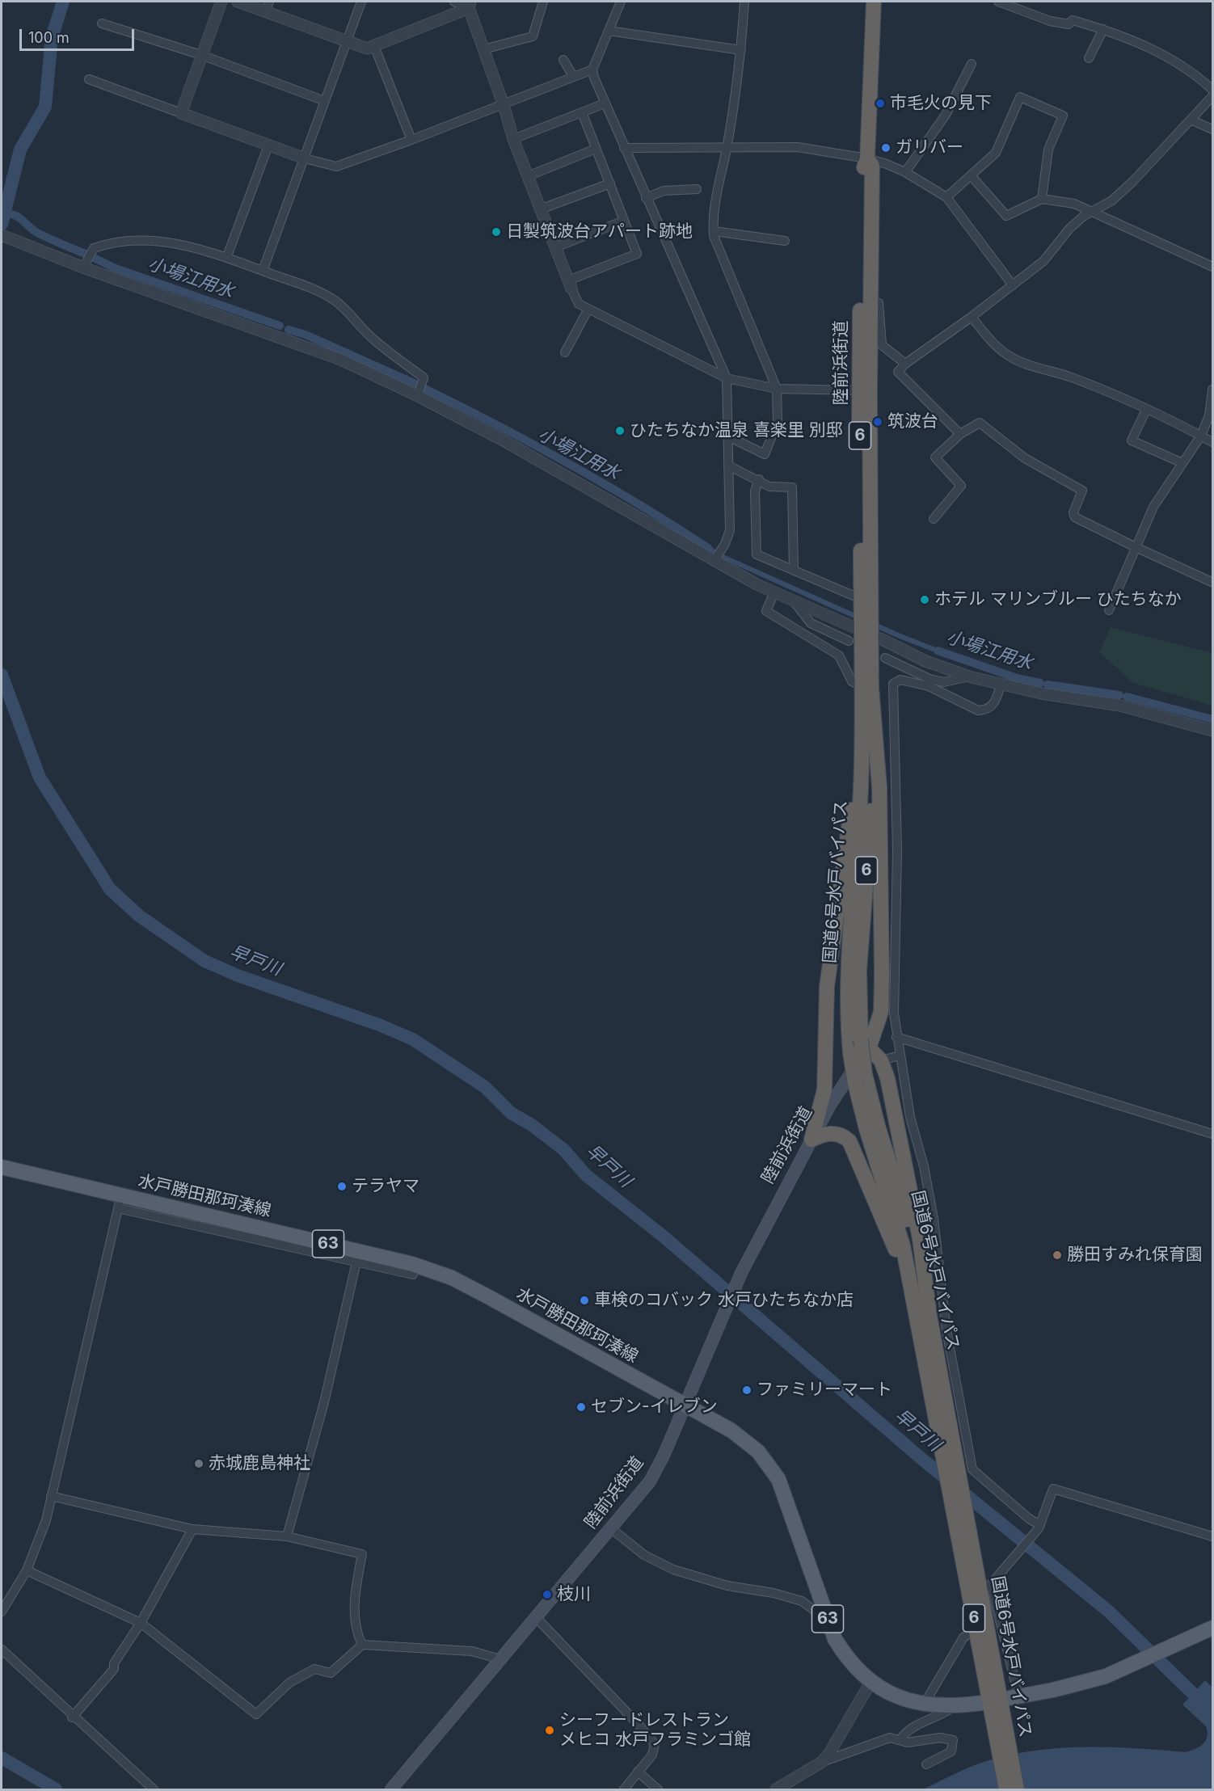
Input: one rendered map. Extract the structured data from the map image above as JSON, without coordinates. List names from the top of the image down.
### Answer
{
  "streets": {
    "highway": ["陸前浜街道", "6", "国道6号水戸バイパス"],
    "main road": ["水戸勝田那珂湊線", "63"]
  },
  "crossings": [
    ["陸前浜街道", "国道6号水戸バイパス"],
    ["陸前浜街道", "水戸勝田那珂湊線"]
  ],
  "water": ["小場江用水", "早戸川"],
  "places": [
    "市毛火の見下",
    "ガリバー",
    "日製筑波台アパート跡地",
    "筑波台",
    "ひたちなか温泉 喜楽里 別邸",
    "ホテル マリンブルー ひたちなか",
    "テラヤマ",
    "勝田すみれ保育園",
    "車検のコバック 水戸ひたちなか店",
    "ファミリーマート",
    "セブン-イレブン",
    "赤城鹿島神社",
    "枝川",
    "シーフードレストラン メヒコ 水戸フラミンゴ館"
  ],
  "scale_bar": "100 m"
}
